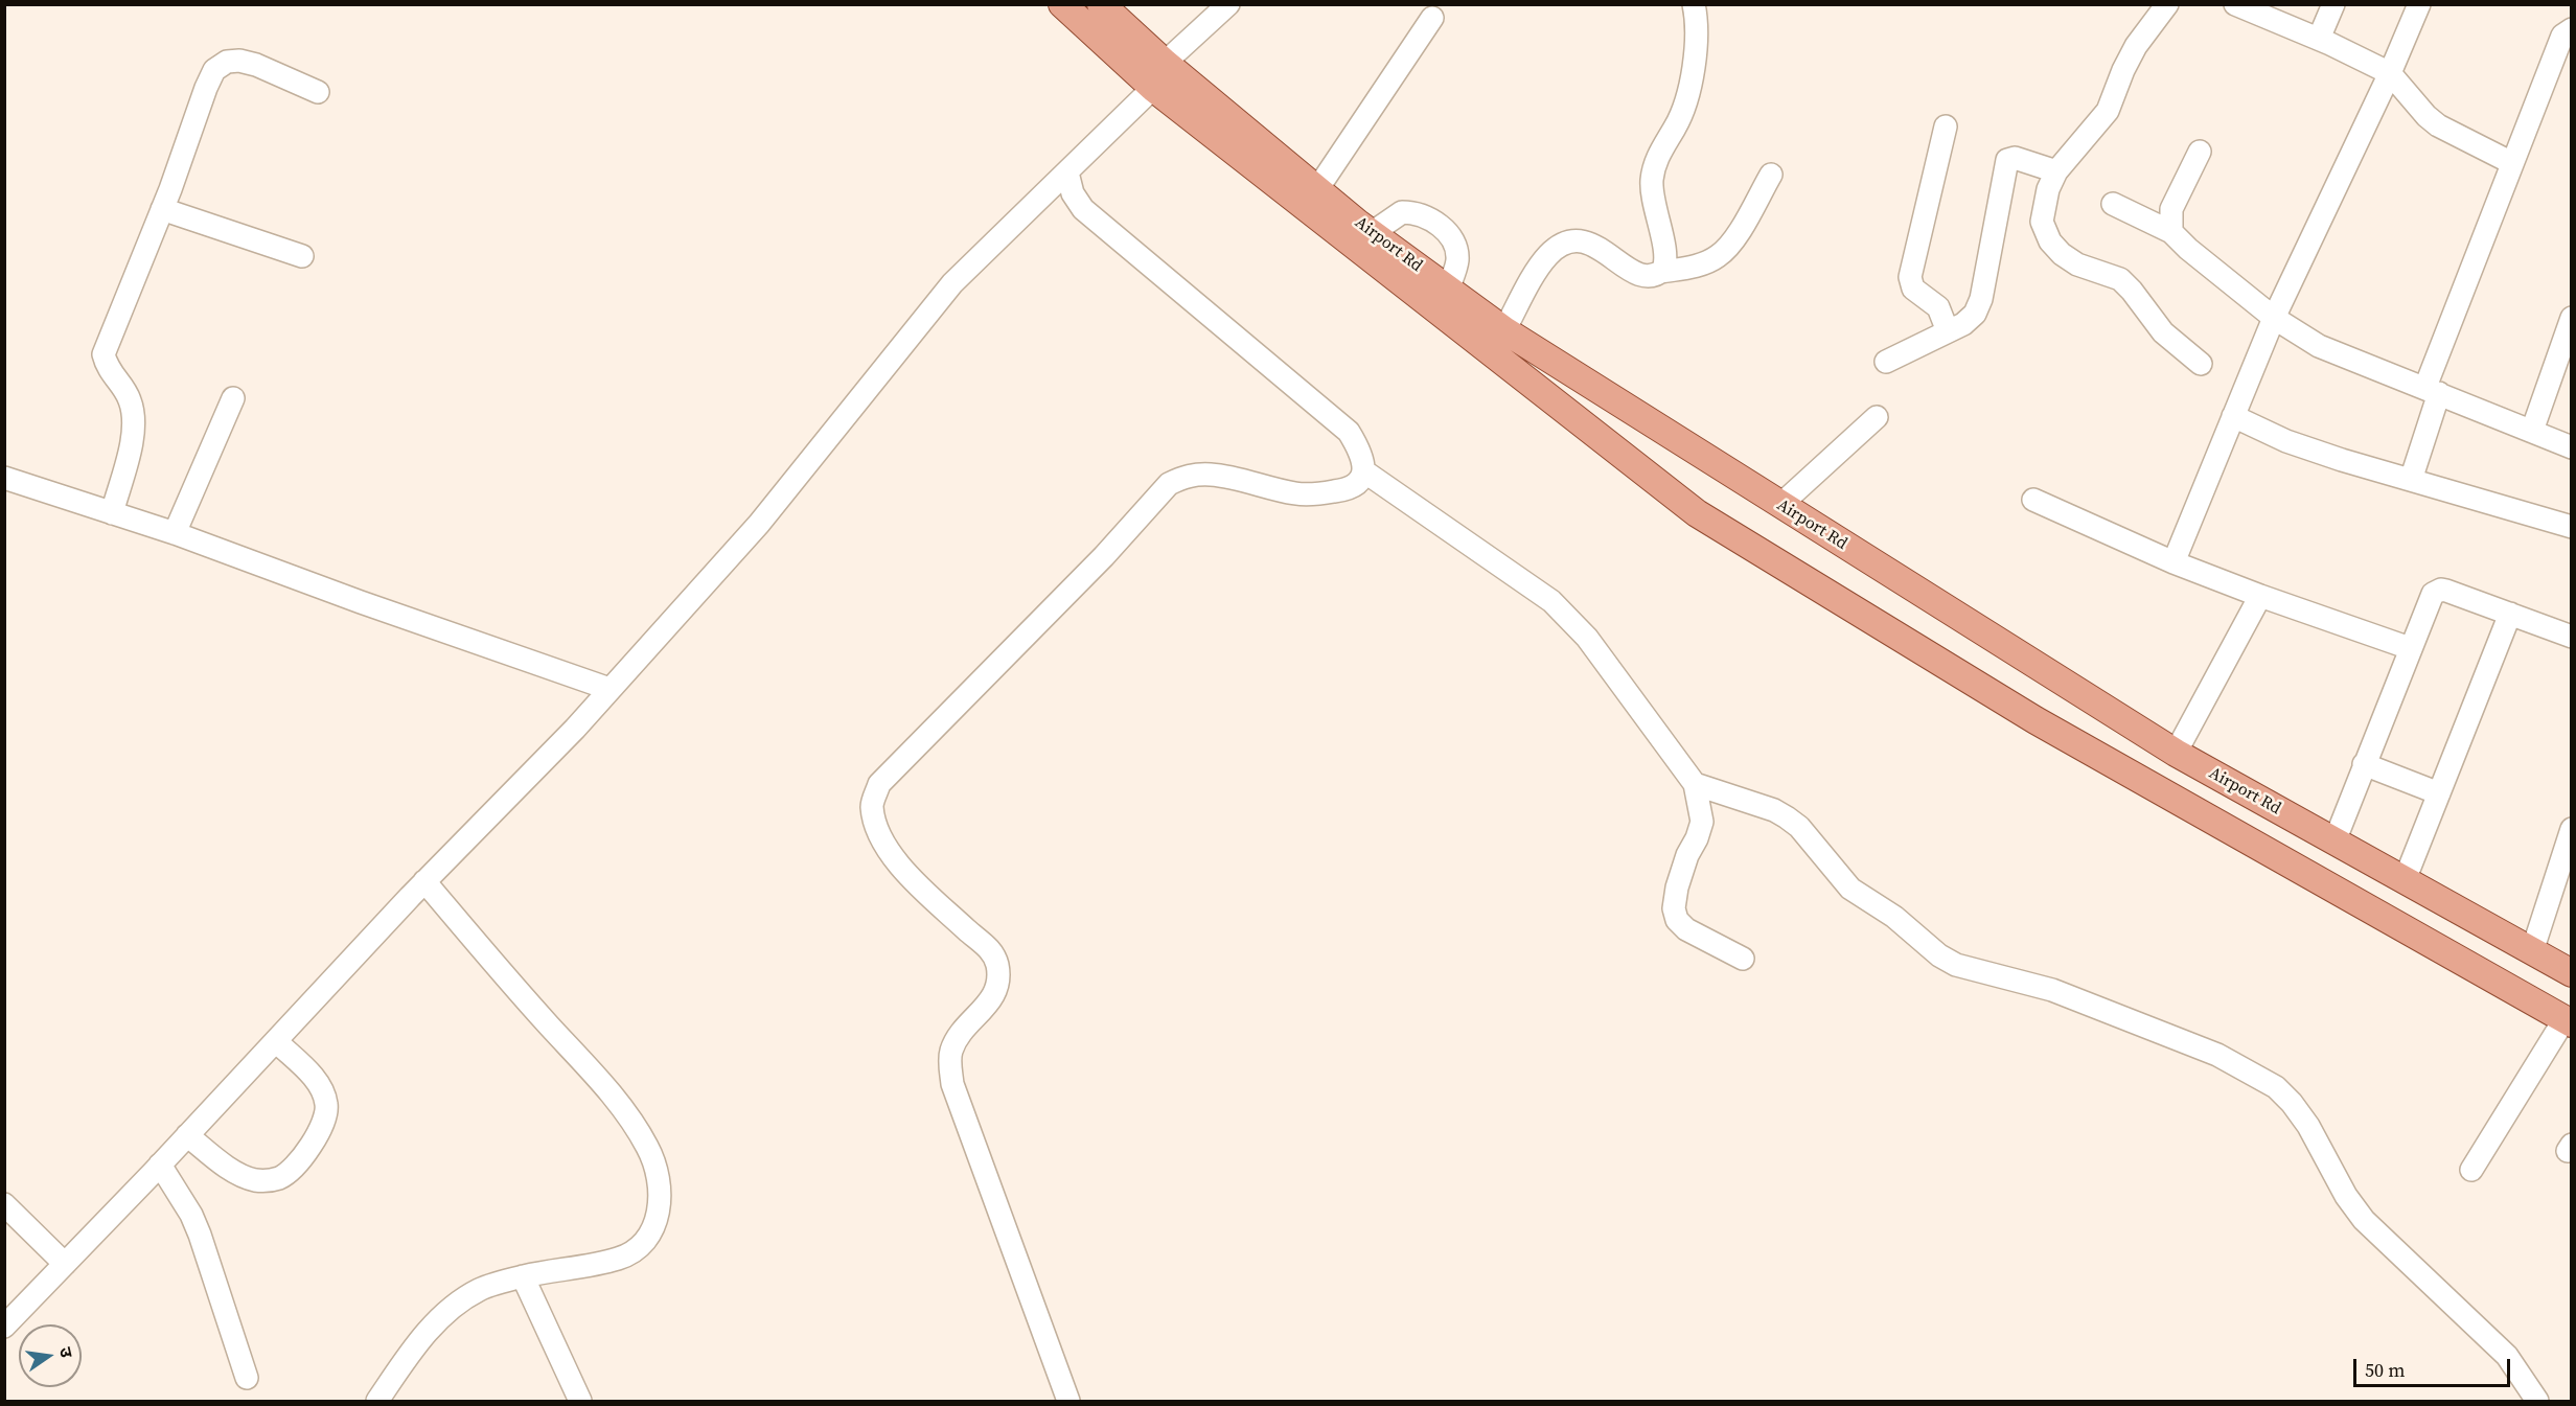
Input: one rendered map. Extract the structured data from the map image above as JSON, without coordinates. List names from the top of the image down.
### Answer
{
  "streets": {
    "main road": ["Airport Rd"]
  },
  "scale_bar": "50 m",
  "north": "right"
}
